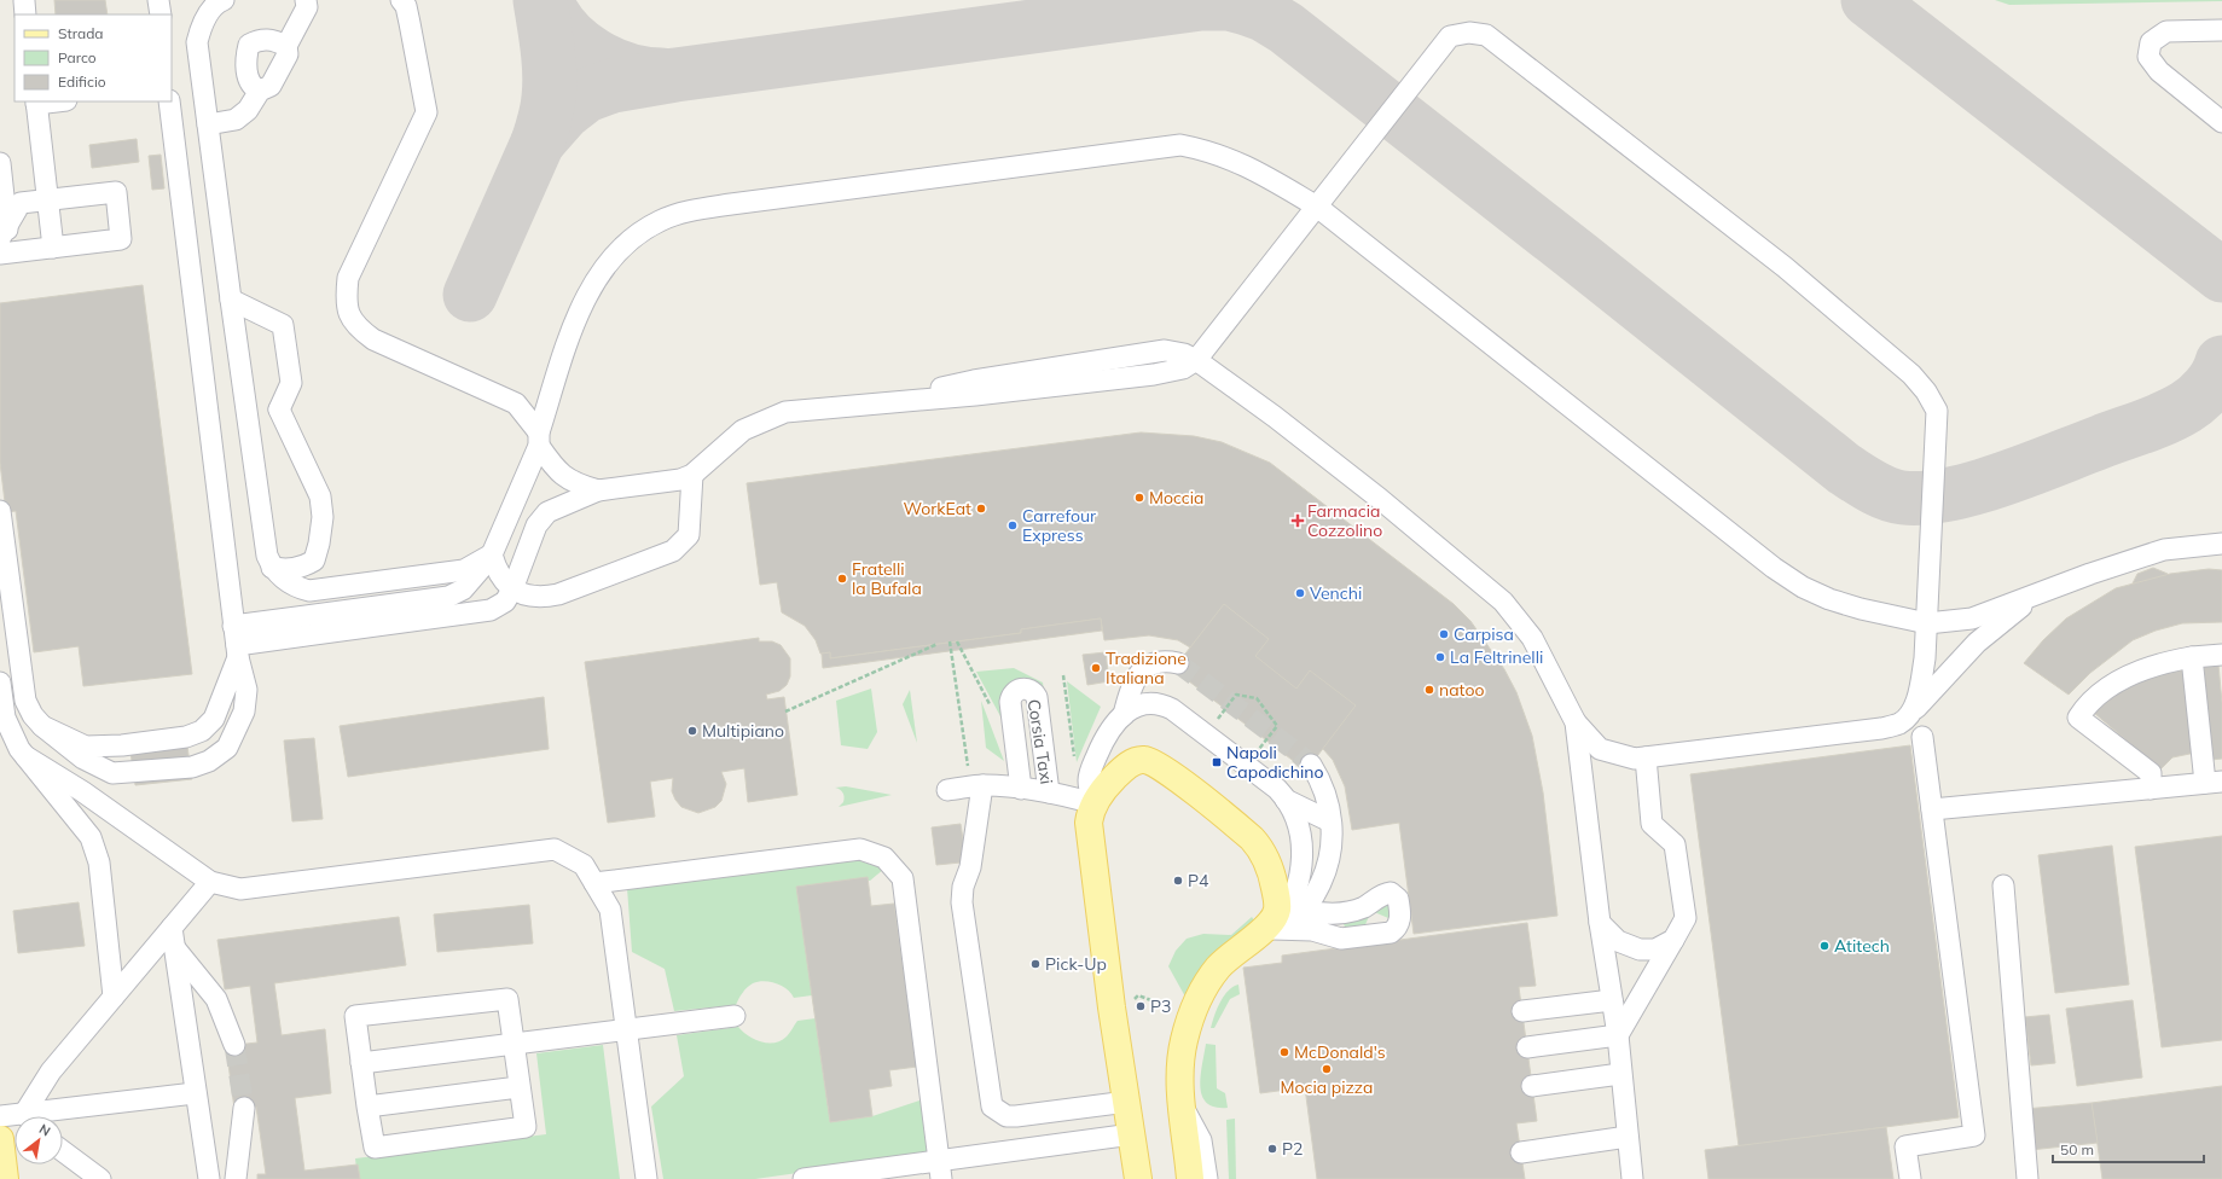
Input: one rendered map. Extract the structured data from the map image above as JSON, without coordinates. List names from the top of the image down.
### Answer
{
  "streets": {
    "lane": ["Corsia Taxi"]
  },
  "places": {
    "other": [
      "Moccia",
      "WorkEat",
      "Carrefour Express",
      "Fratelli la Bufala",
      "Venchi",
      "Carpisa",
      "La Feltrinelli",
      "Tradizione Italiana",
      "natoo",
      "Multipiano",
      "P4",
      "Atitech",
      "Pick-Up",
      "P3",
      "McDonald's",
      "Mocia pizza",
      "P2"
    ],
    "health": ["Farmacia Cozzolino"],
    "transit": ["Napoli Capodichino"]
  },
  "legend": ["Strada", "Parco", "Edificio"],
  "scale_bar": "50 m",
  "north": "top right"
}
